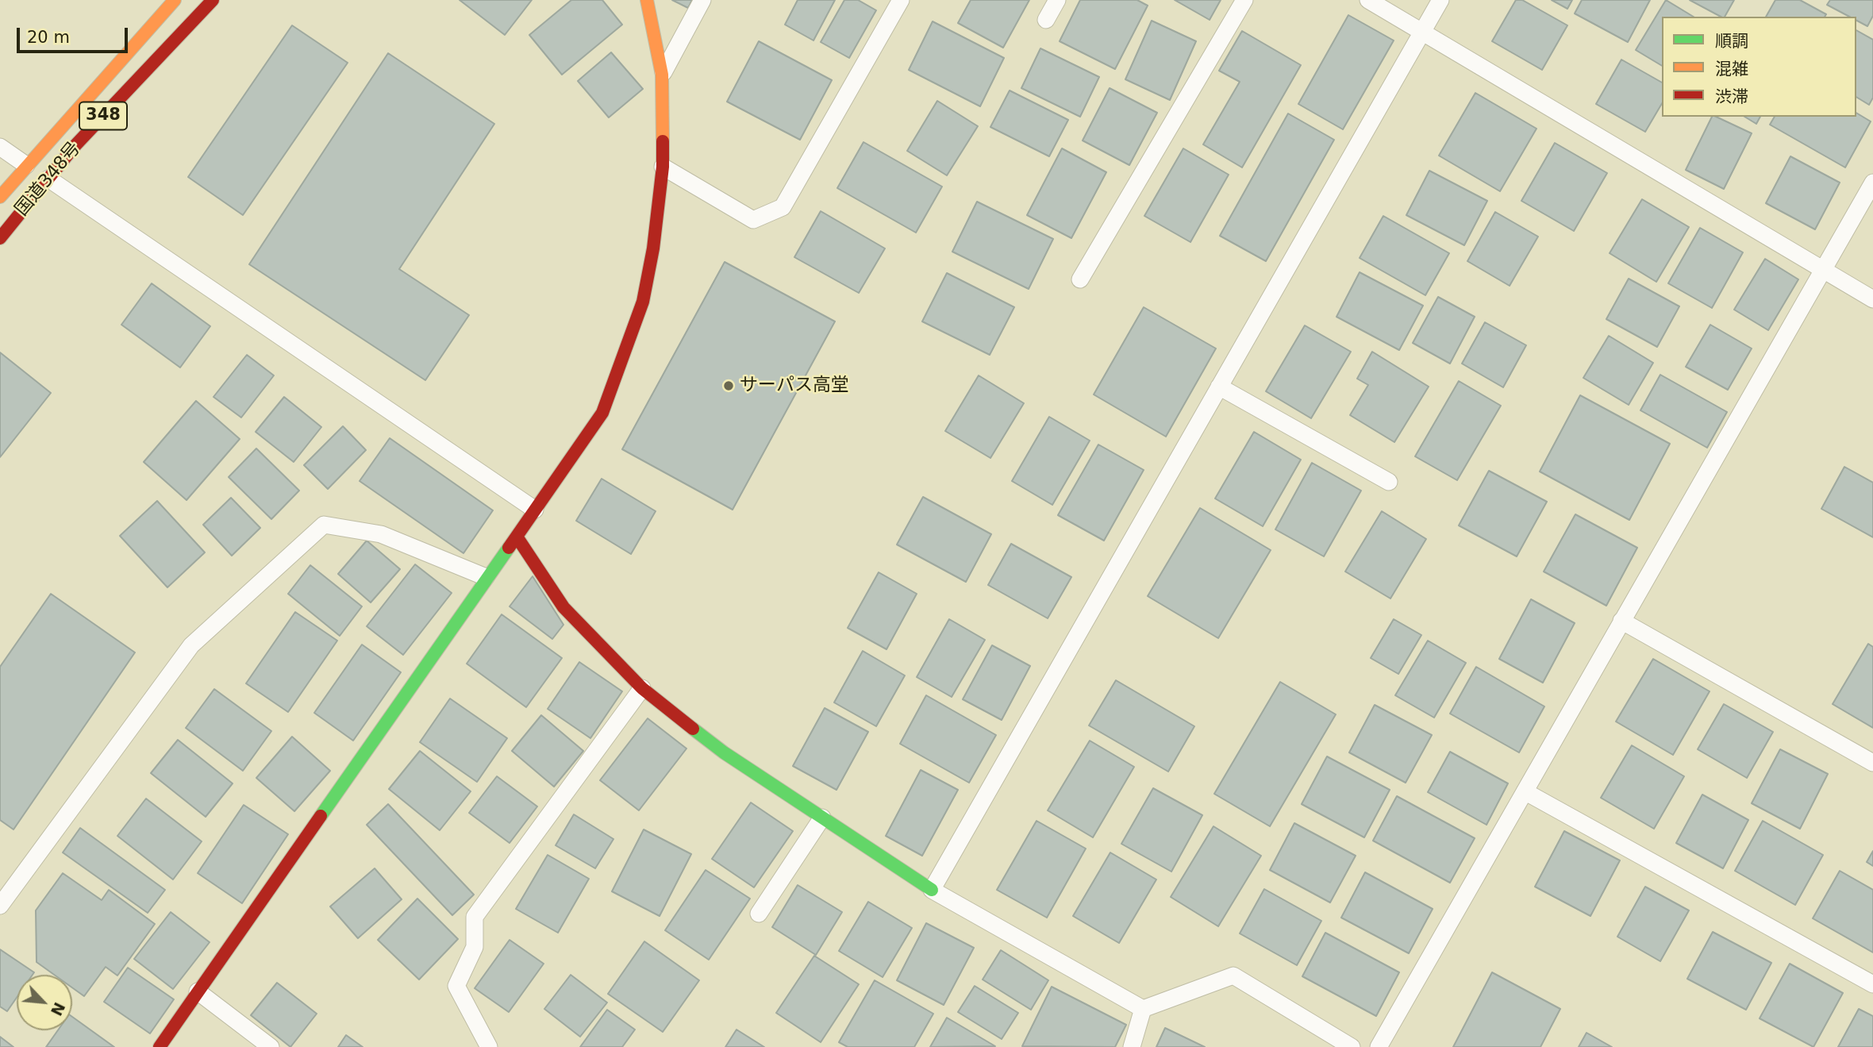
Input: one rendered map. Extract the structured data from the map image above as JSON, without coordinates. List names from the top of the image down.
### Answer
{
  "streets": {
    "main road": ["348", "国道348号"]
  },
  "places": ["サーパス高堂"],
  "legend": ["順調", "混雑", "渋滞"],
  "scale_bar": "20 m",
  "north": "bottom right"
}
